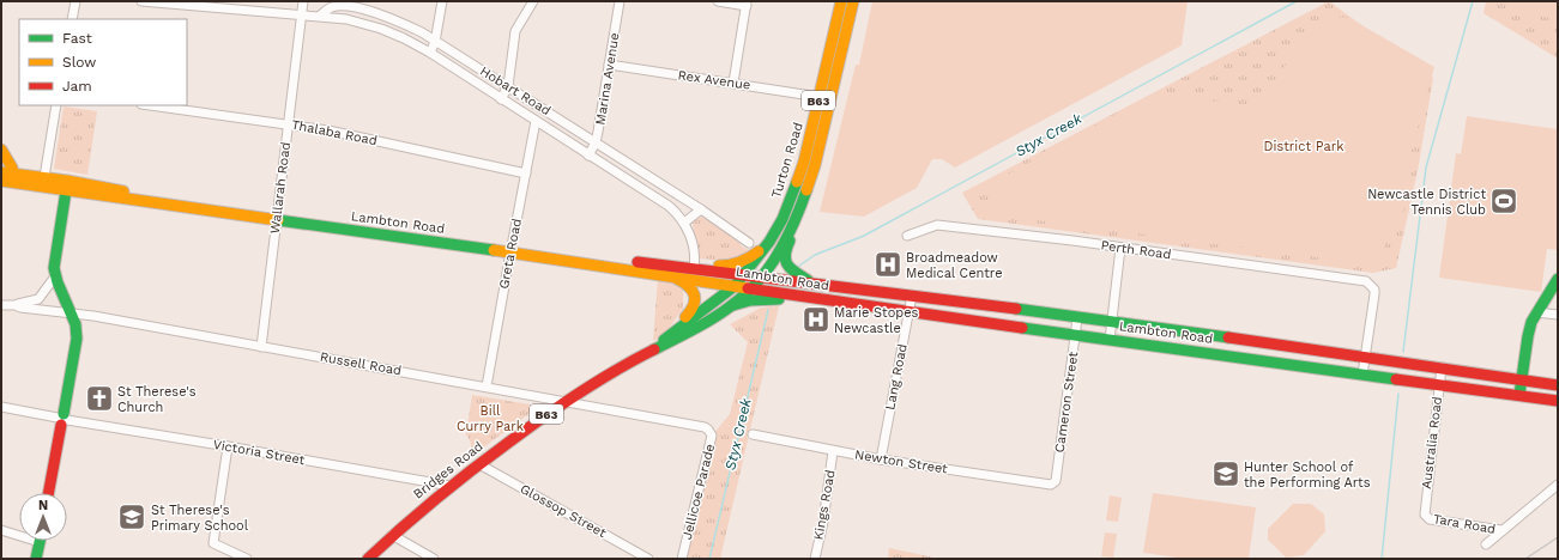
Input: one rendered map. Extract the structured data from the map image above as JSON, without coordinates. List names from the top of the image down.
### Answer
{
  "streets": {
    "main road": [
      "B63",
      "Turton Road",
      "Lambton Road",
      "Bridges Road"
    ],
    "street": [
      "Marina Avenue",
      "Rex Avenue",
      "Hobart Road",
      "Thalaba Road",
      "Wallarah Road",
      "Perth Road",
      "Greta Road",
      "Russell Road",
      "Lang Road",
      "Cameron Street",
      "Australia Road",
      "Victoria Street",
      "Newton Street",
      "Jellicoe Parade",
      "Kings Road",
      "Glossop Street",
      "Tara Road"
    ]
  },
  "crossings": [
    ["Marina Avenue", "Rex Avenue"],
    ["Marina Avenue", "Hobart Road"],
    ["Rex Avenue", "Turton Road"],
    ["Hobart Road", "Wallarah Road"],
    ["Hobart Road", "Lambton Road"],
    ["Hobart Road", "Greta Road"],
    ["Thalaba Road", "Wallarah Road"],
    ["Thalaba Road", "Greta Road"],
    ["Turton Road", "Lambton Road"],
    ["Turton Road", "Bridges Road"],
    ["Wallarah Road", "Lambton Road"],
    ["Wallarah Road", "Russell Road"],
    ["Lambton Road", "Perth Road"],
    ["Lambton Road", "Greta Road"],
    ["Lambton Road", "Lang Road"],
    ["Lambton Road", "Cameron Street"],
    ["Lambton Road", "Australia Road"],
    ["Lambton Road", "Bridges Road"],
    ["Greta Road", "Russell Road"],
    ["Russell Road", "Bridges Road"],
    ["Russell Road", "Jellicoe Parade"],
    ["Lang Road", "Newton Street"],
    ["Cameron Street", "Newton Street"],
    ["Australia Road", "Tara Road"],
    ["Victoria Street", "Bridges Road"],
    ["Newton Street", "Kings Road"],
    ["Bridges Road", "Glossop Street"]
  ],
  "water": ["Styx Creek"],
  "parks": ["District Park", "Bill Curry Park"],
  "places": {
    "sports": ["Newcastle District Tennis Club"],
    "hospital": ["Broadmeadow Medical Centre", "Marie Stopes Newcastle"],
    "church": ["St Therese's Church"],
    "school or university": ["Hunter School of the Performing Arts", "St Therese's Primary School"]
  },
  "legend": ["Fast", "Slow", "Jam"],
  "north": "top"
}
